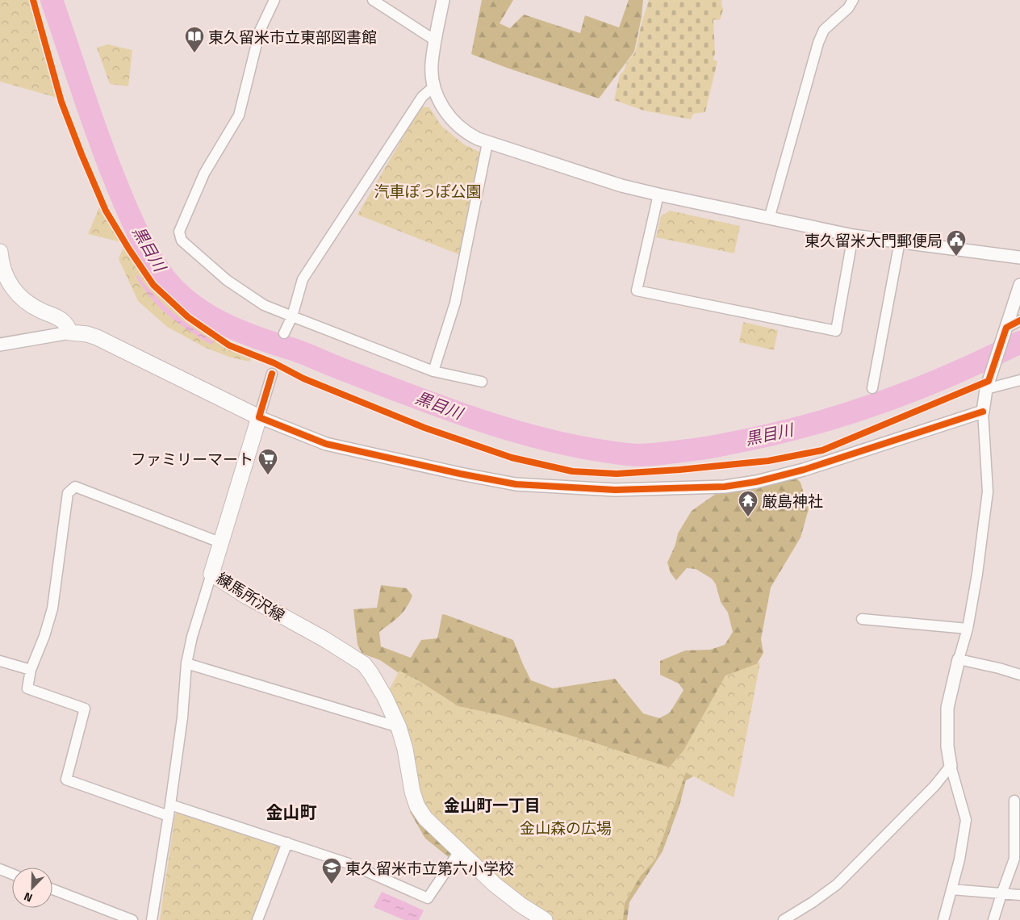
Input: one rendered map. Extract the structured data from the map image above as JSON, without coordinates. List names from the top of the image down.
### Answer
{
  "streets": {
    "main road": ["練馬所沢線"]
  },
  "districts": ["金山町一丁目", "金山町"],
  "water": ["黒目川"],
  "parks": ["汽車ぽっぽ公園", "金山森の広場"],
  "places": {
    "library": ["東久留米市立東部図書館"],
    "public building": ["東久留米大門郵便局"],
    "supermarket": ["ファミリーマート"],
    "temple": ["厳島神社"],
    "school or university": ["東久留米市立第六小学校"]
  },
  "north": "bottom left"
}
